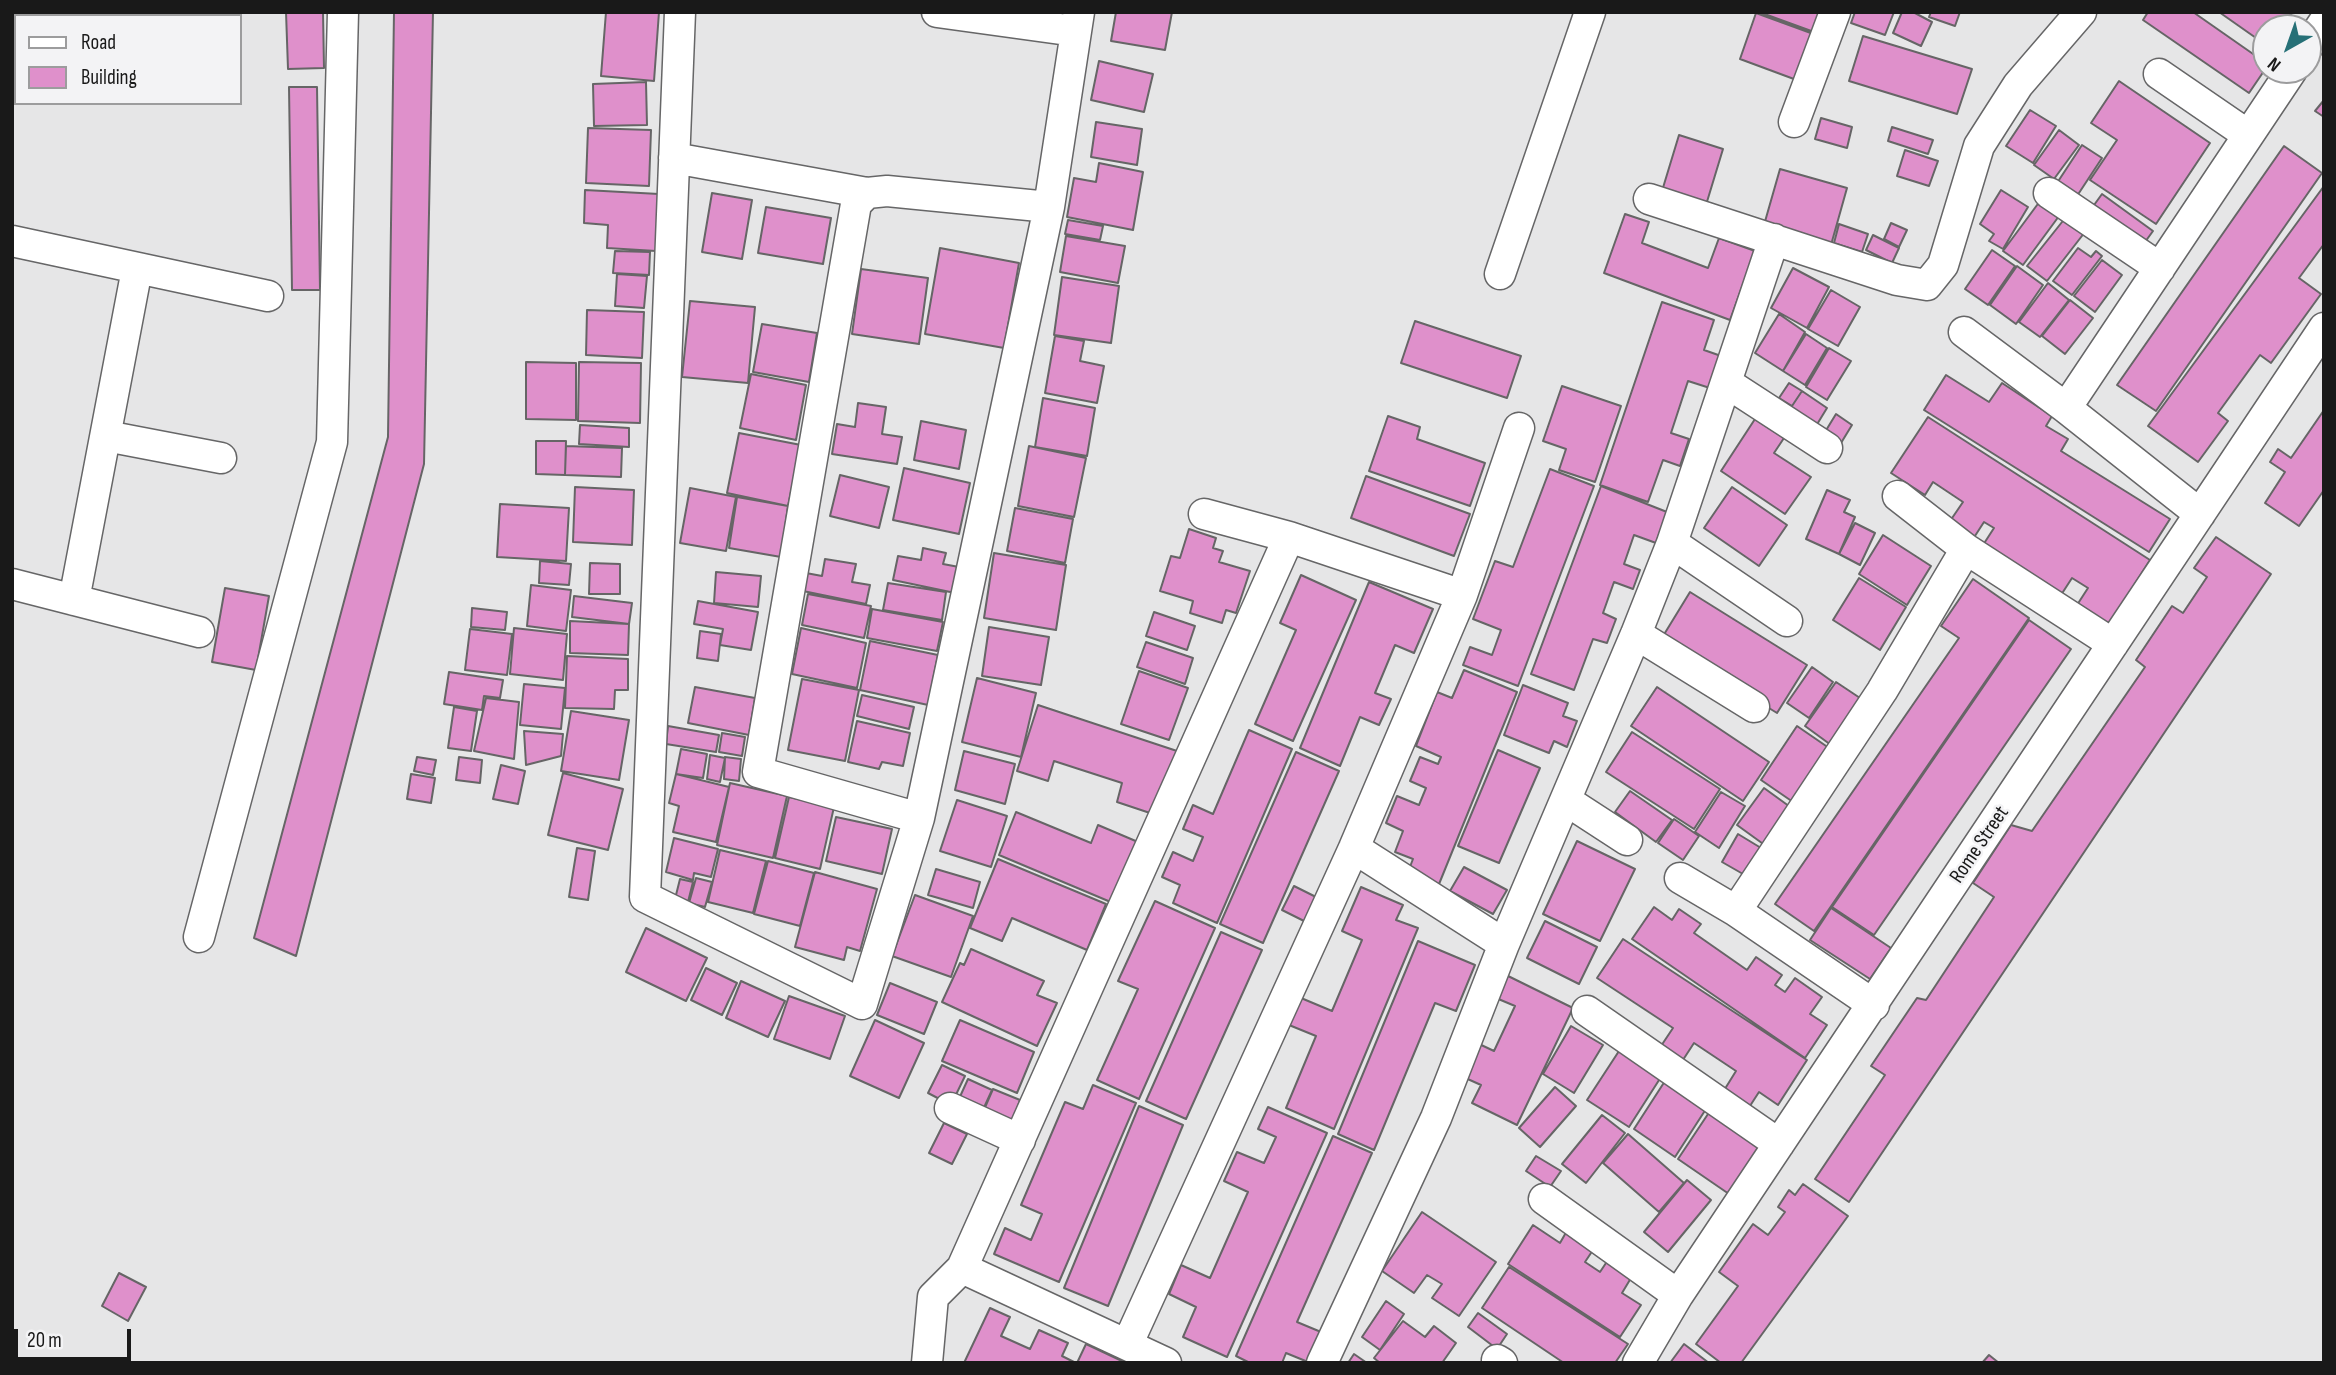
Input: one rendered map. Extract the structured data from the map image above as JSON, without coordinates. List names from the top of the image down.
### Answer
{
  "streets": {
    "street": ["Rome Street"]
  },
  "legend": ["Road", "Building"],
  "scale_bar": "20 m",
  "north": "bottom left"
}
